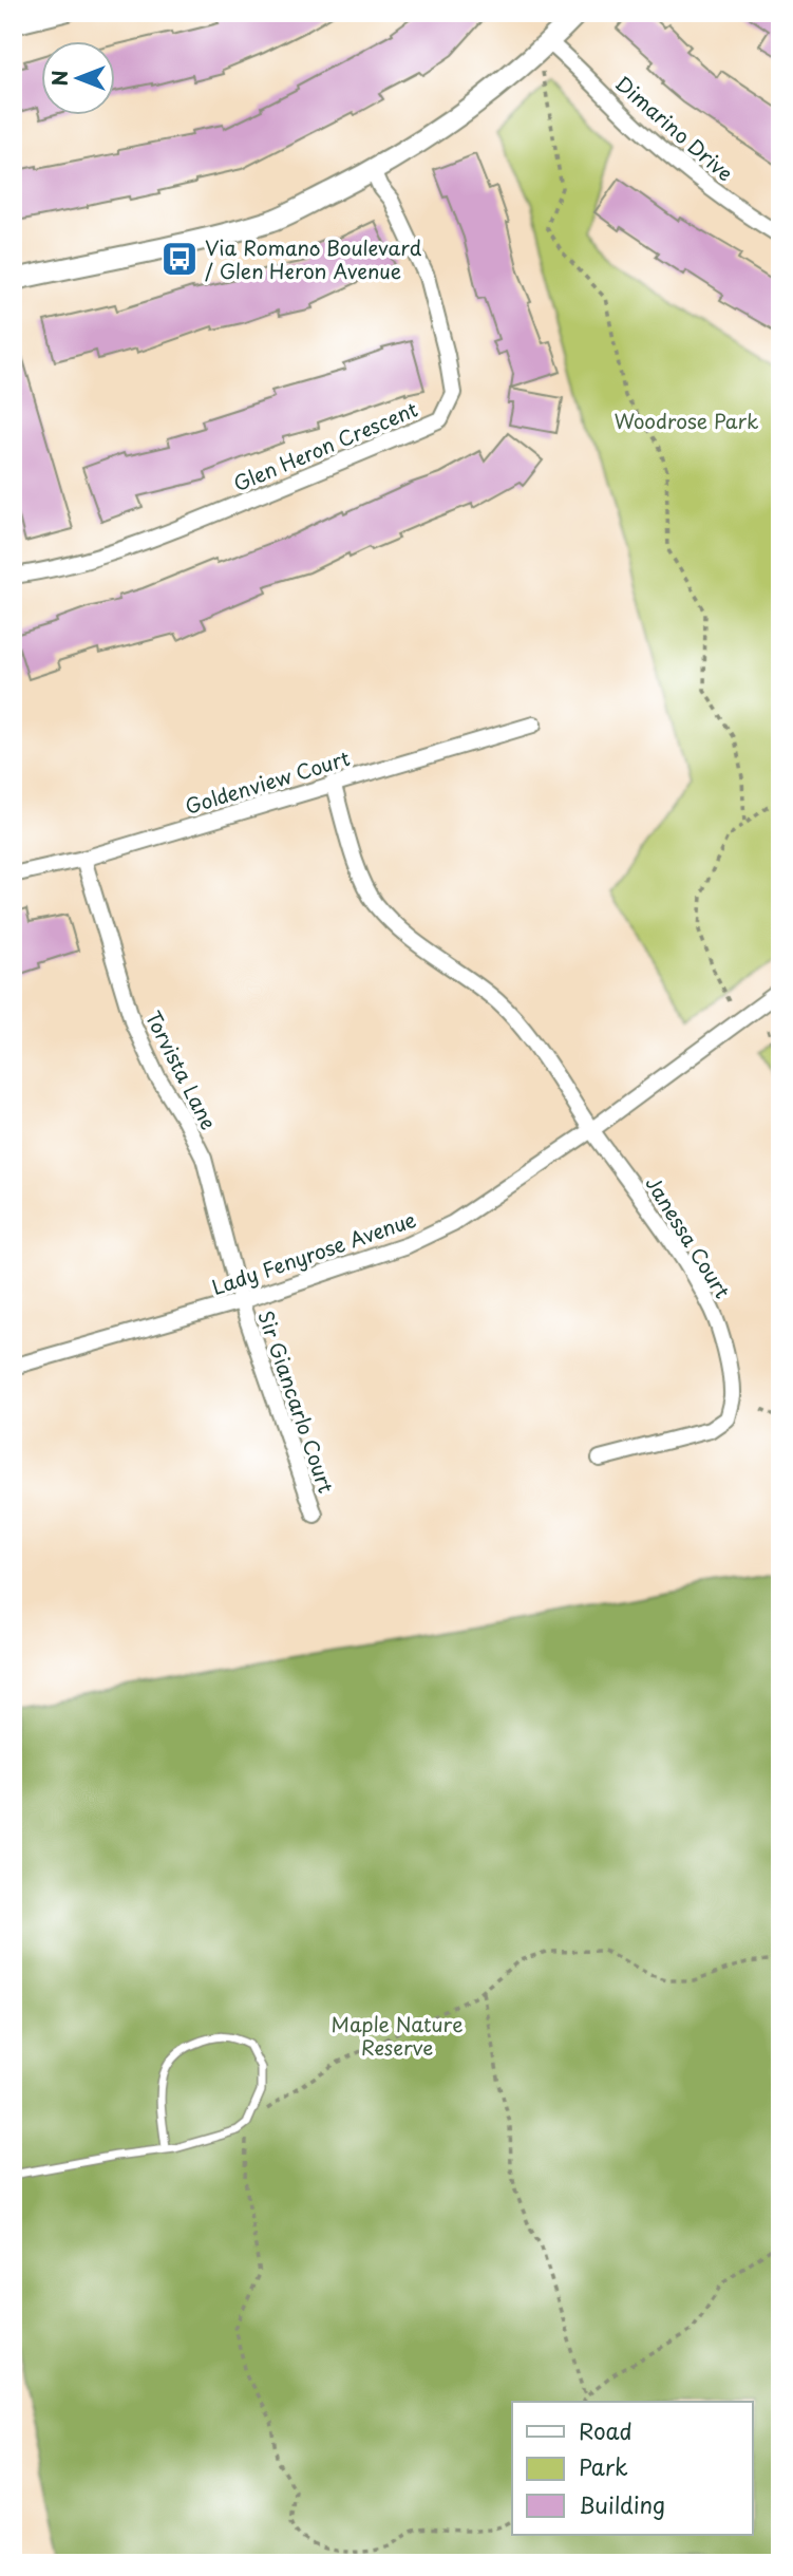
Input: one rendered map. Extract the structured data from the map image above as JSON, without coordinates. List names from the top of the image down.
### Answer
{
  "streets": {
    "street": [
      "Dimarino Drive",
      "Glen Heron Crescent",
      "Goldenview Court",
      "Torvista Lane",
      "Janessa Court",
      "Lady Fenyrose Avenue",
      "Sir Giancarlo Court"
    ]
  },
  "crossings": [
    ["Goldenview Court", "Torvista Lane"],
    ["Goldenview Court", "Janessa Court"],
    ["Torvista Lane", "Lady Fenyrose Avenue"],
    ["Torvista Lane", "Sir Giancarlo Court"],
    ["Janessa Court", "Lady Fenyrose Avenue"],
    ["Lady Fenyrose Avenue", "Sir Giancarlo Court"]
  ],
  "parks": ["Woodrose Park", "Maple Nature Reserve"],
  "places": {
    "bus stop": ["Via Romano Boulevard / Glen Heron Avenue"]
  },
  "legend": ["Road", "Park", "Building"],
  "north": "left"
}
